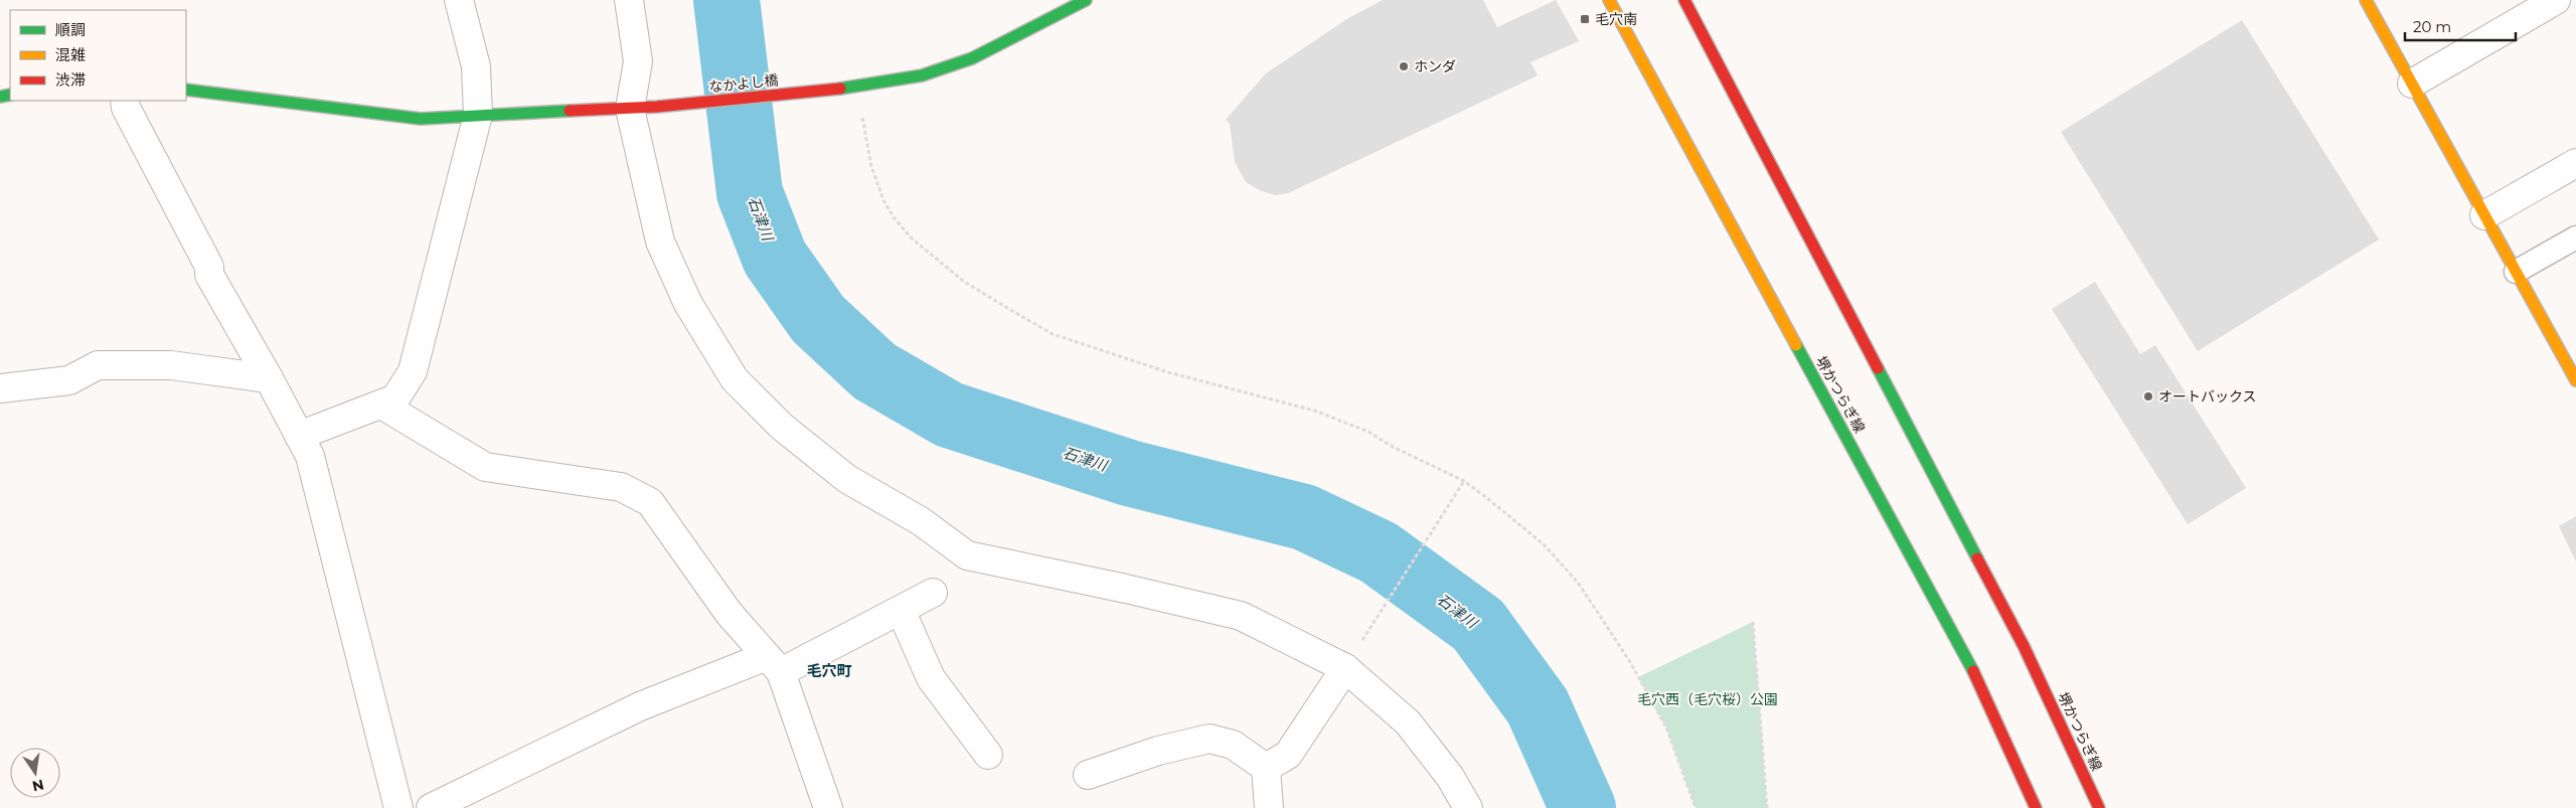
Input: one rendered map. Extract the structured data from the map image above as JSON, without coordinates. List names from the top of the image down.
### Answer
{
  "streets": {
    "main road": ["なかよし橋", "堺かつらぎ線"]
  },
  "districts": ["毛穴町"],
  "water": ["石津川"],
  "parks": ["毛穴西（毛穴桜）公園"],
  "places": {
    "transit": ["毛穴南"],
    "other": ["ホンダ", "オートバックス"]
  },
  "legend": ["順調", "混雑", "渋滞"],
  "scale_bar": "20 m",
  "north": "bottom"
}
